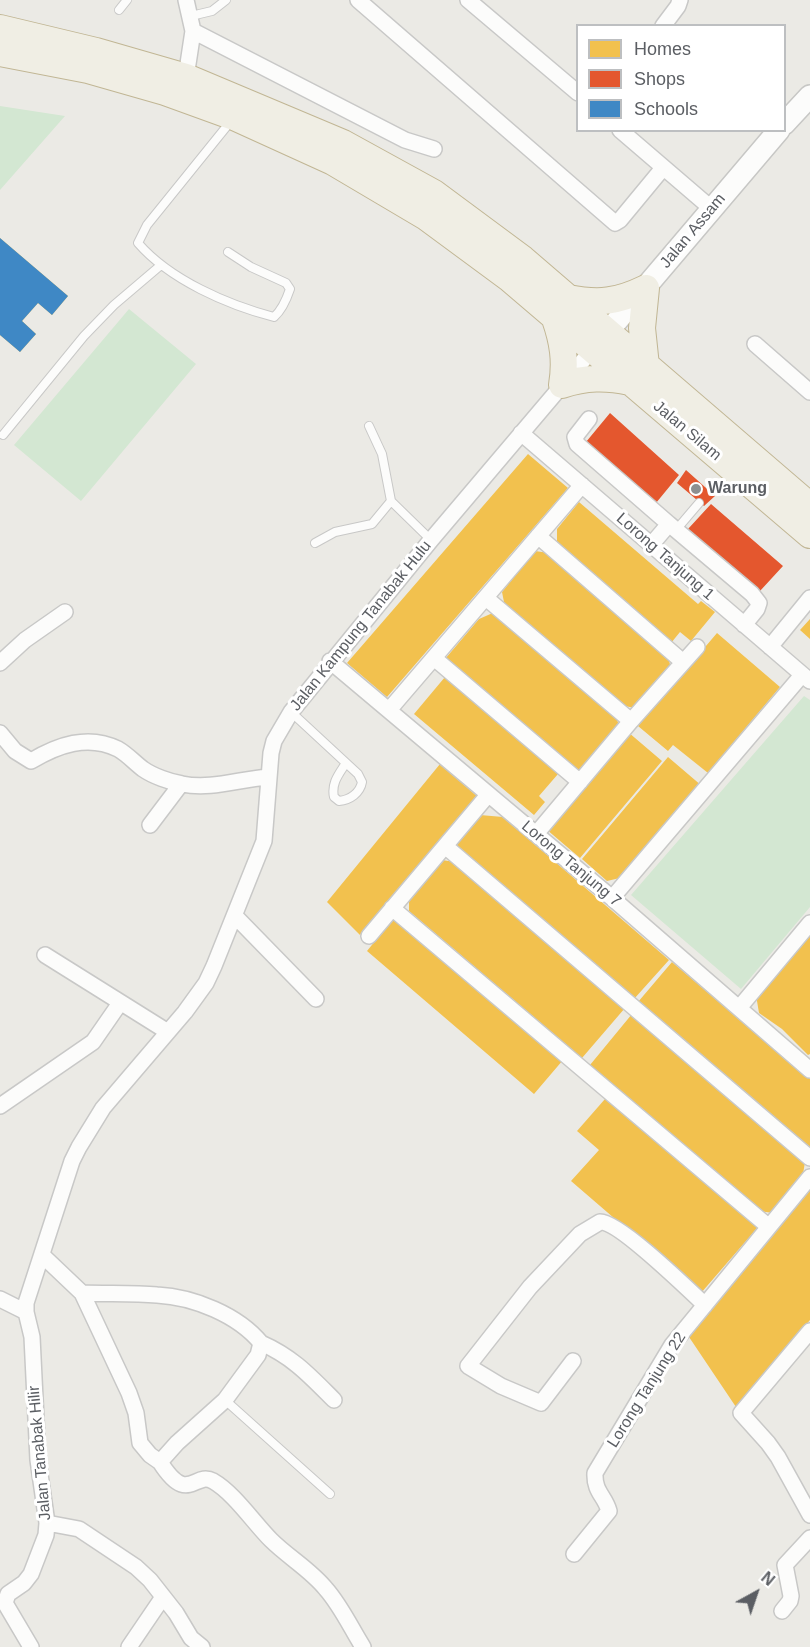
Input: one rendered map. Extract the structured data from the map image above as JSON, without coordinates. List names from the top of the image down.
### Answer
{
  "streets": {
    "highway": ["Jalan Silam"],
    "main road": ["Jalan Assam"],
    "street": [
      "Lorong Tanjung 1",
      "Jalan Kampung Tanabak Hulu",
      "Lorong Tanjung 7",
      "Lorong Tanjung 22",
      "Jalan Tanabak Hilir"
    ]
  },
  "crossings": [
    ["Jalan Assam", "Jalan Silam"],
    ["Jalan Assam", "Jalan Kampung Tanabak Hulu"],
    ["Jalan Silam", "Jalan Kampung Tanabak Hulu"],
    ["Lorong Tanjung 1", "Jalan Kampung Tanabak Hulu"],
    ["Jalan Kampung Tanabak Hulu", "Lorong Tanjung 7"],
    ["Jalan Kampung Tanabak Hulu", "Jalan Tanabak Hilir"]
  ],
  "places": ["Warung"],
  "legend": ["Homes", "Shops", "Schools"],
  "north": "top right"
}
